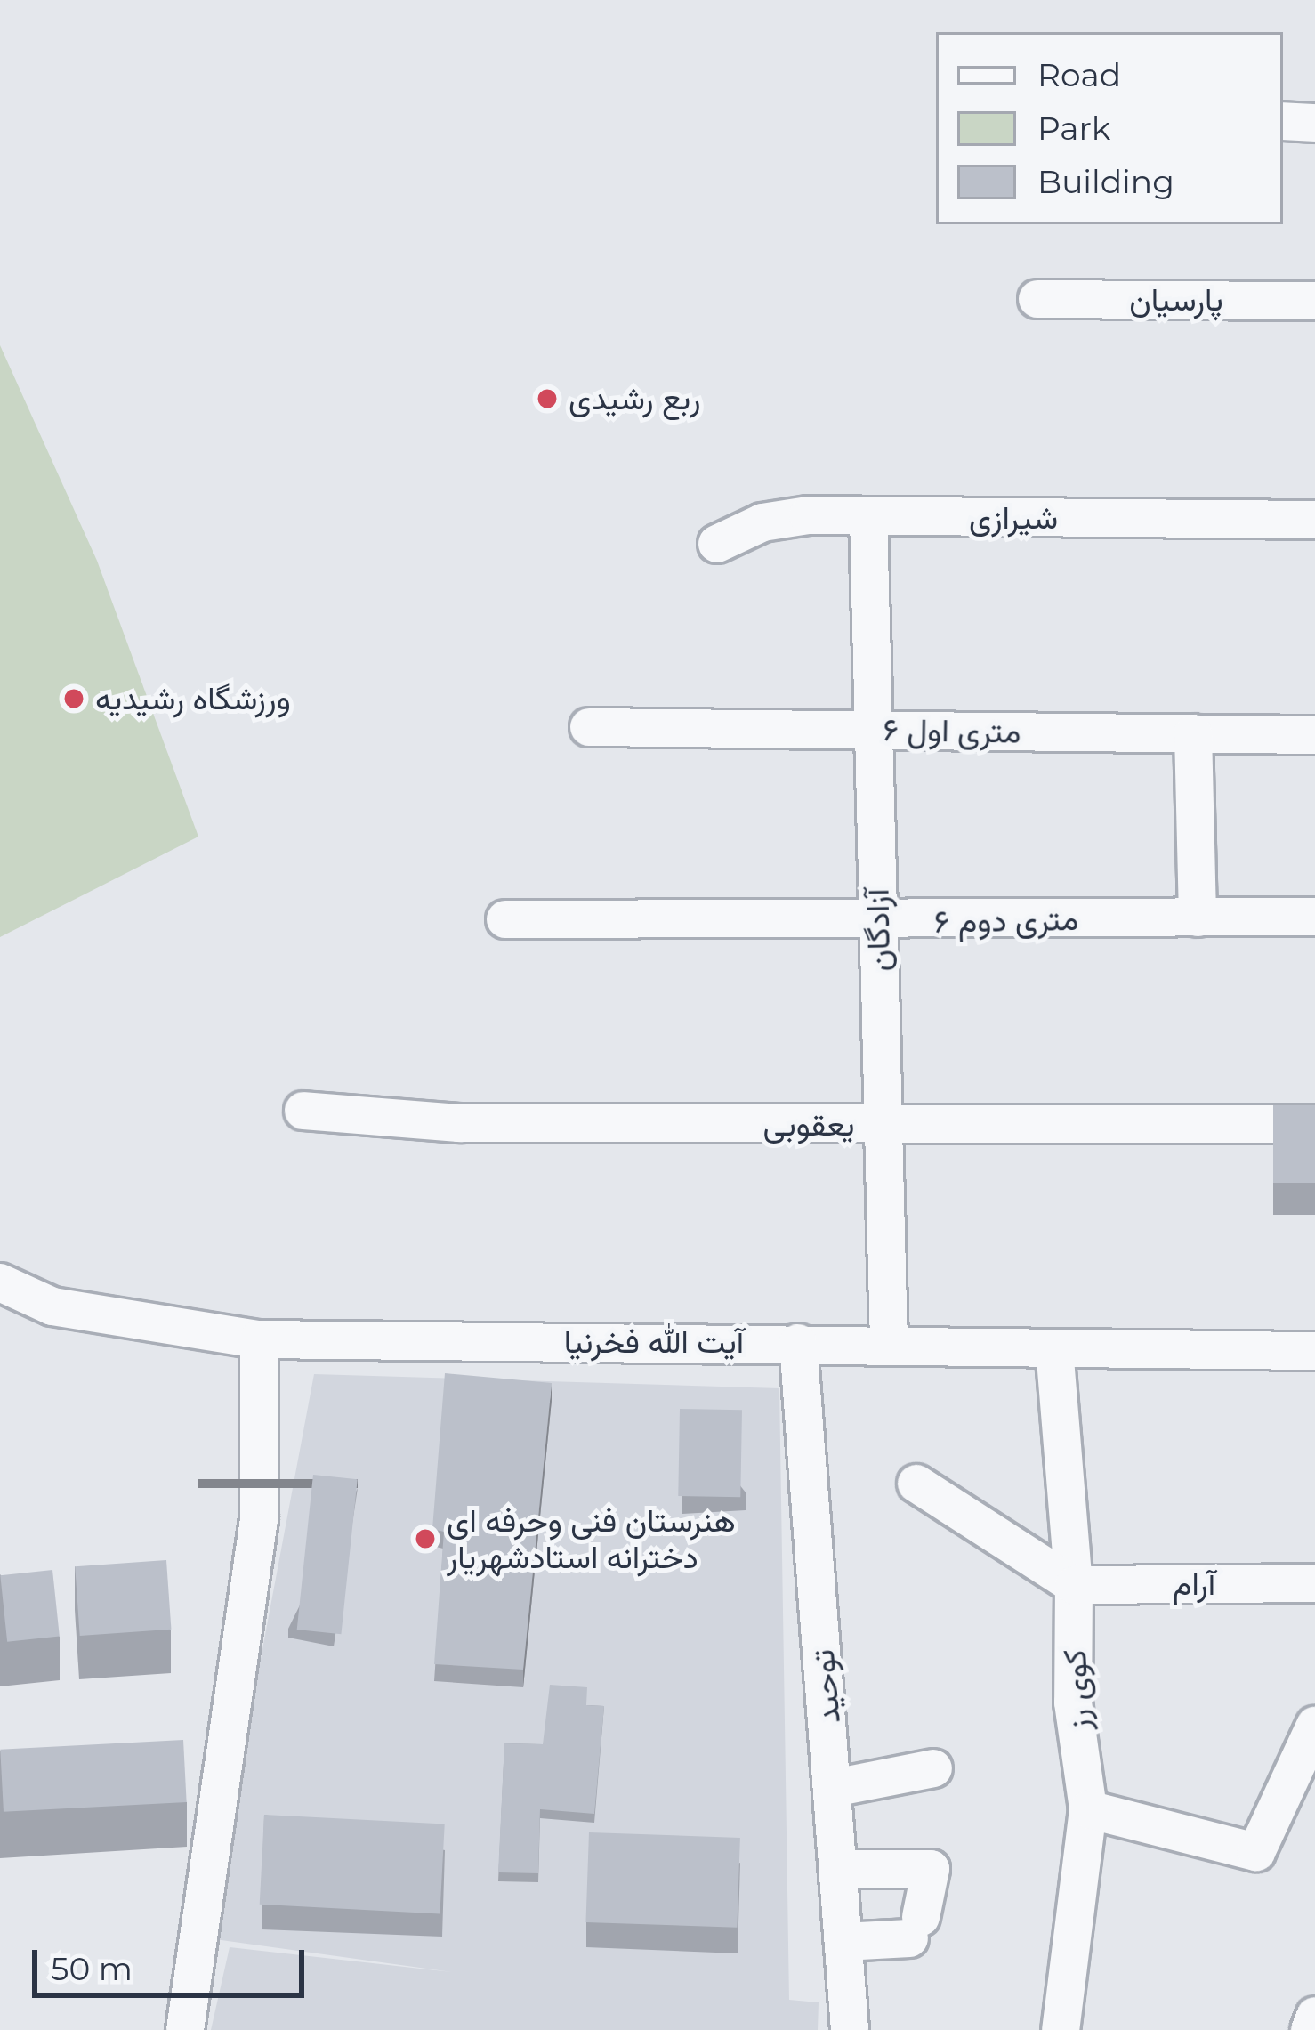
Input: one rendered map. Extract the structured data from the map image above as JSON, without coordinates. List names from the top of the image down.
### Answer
{
  "streets": {
    "street": [
      "پارسیان",
      "شیرازی",
      "۶ متری اول",
      "۶ متری دوم",
      "آزادگان",
      "یعقوبی",
      "آیت الله فخرنیا",
      "آرام",
      "توحید",
      "کوی رز"
    ]
  },
  "crossings": [
    ["شیرازی", "آزادگان"],
    ["۶ متری اول", "آزادگان"],
    ["۶ متری دوم", "آزادگان"],
    ["آزادگان", "یعقوبی"],
    ["آزادگان", "آیت الله فخرنیا"],
    ["آیت الله فخرنیا", "توحید"],
    ["آیت الله فخرنیا", "کوی رز"],
    ["آرام", "کوی رز"]
  ],
  "places": ["ربع رشیدی", "ورزشگاه رشیدیه", "هنرستان فنی وحرفه ای دخترانه استادشهریار"],
  "legend": ["Road", "Park", "Building"],
  "scale_bar": "50 m"
}
